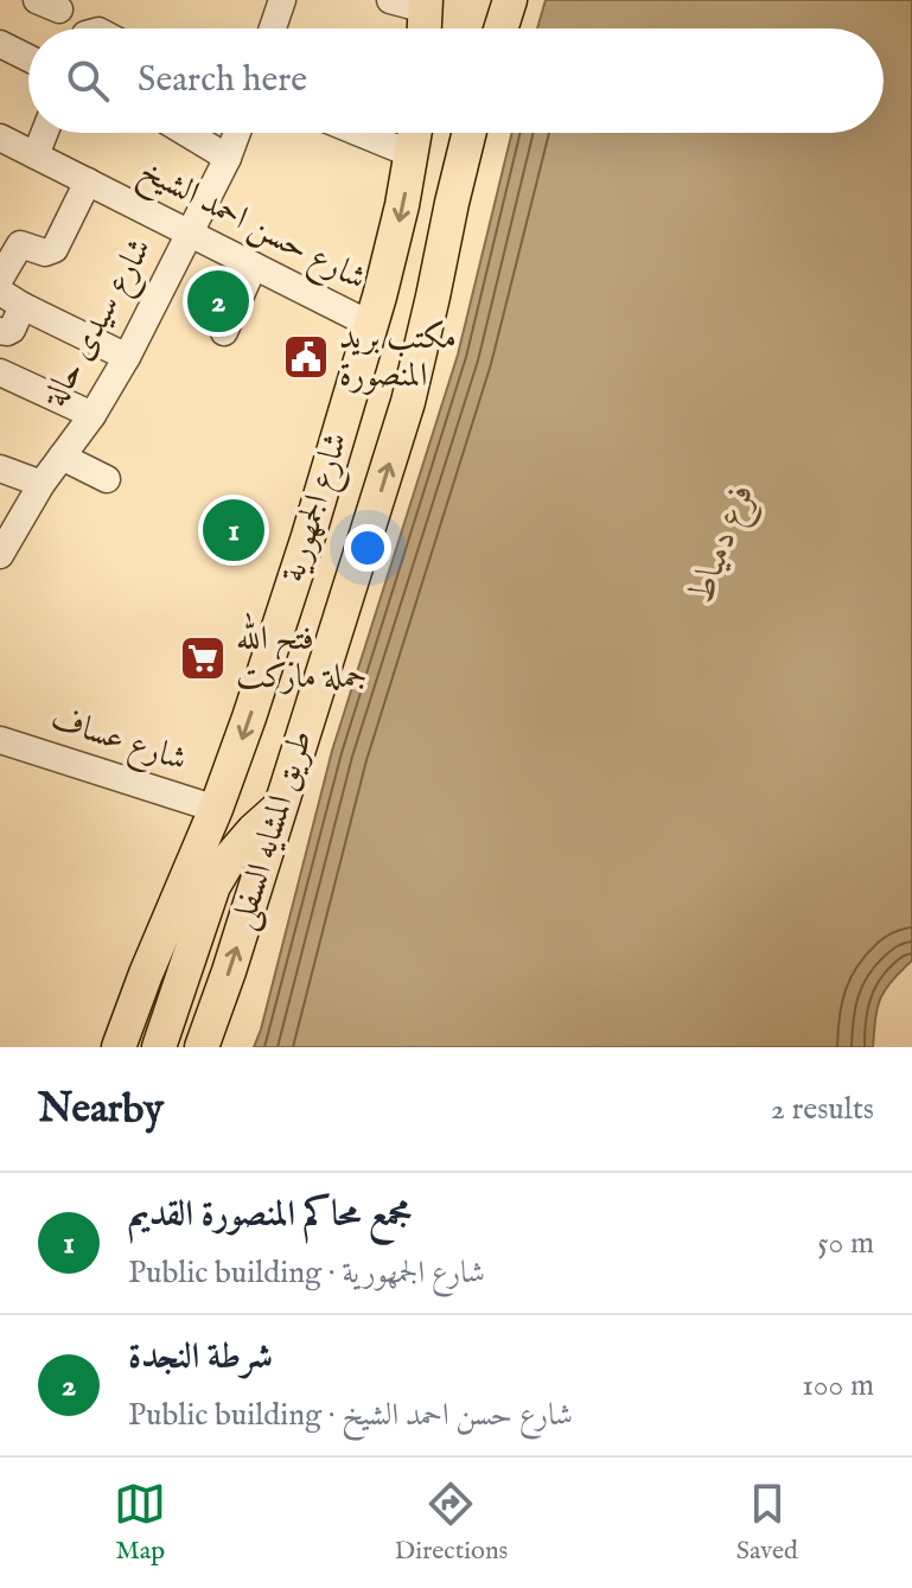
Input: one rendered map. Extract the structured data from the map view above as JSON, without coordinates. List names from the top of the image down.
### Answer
{
  "streets": {
    "main road": ["شارع الجمهورية", "طريق المشايه السفلى"],
    "street": ["شارع حسن احمد الشيخ", "شارع سيدى حالة", "شارع عساف"]
  },
  "crossings": [
    ["شارع حسن احمد الشيخ", "شارع سيدى حالة"],
    ["شارع حسن احمد الشيخ", "شارع الجمهورية"],
    ["شارع الجمهورية", "شارع عساف"]
  ],
  "one_way": ["شارع الجمهورية", "طريق المشايه السفلى"],
  "water": ["فرع دمياط"],
  "places": {
    "public building": ["مكتب بريد المنصورة"],
    "supermarket": ["فتح الله جملة ماركت"]
  },
  "page": {
    "search": "Search here",
    "pins": ["2", "1"],
    "heading": ["Nearby", "2 results"],
    "list": [
      {
        "mark": "1",
        "name": "مجمع محاكم المنصورة القديم",
        "note": "Public building · شارع الجمهورية",
        "value": "50 m"
      },
      {
        "mark": "2",
        "name": "شرطة النجدة",
        "note": "Public building · شارع حسن احمد الشيخ",
        "value": "100 m"
      }
    ],
    "nav": ["Map", "Directions", "Saved"]
  }
}
